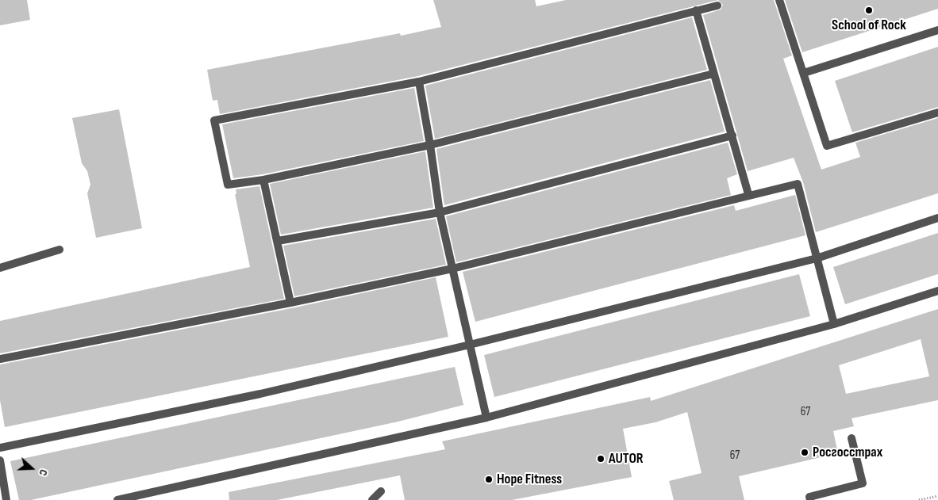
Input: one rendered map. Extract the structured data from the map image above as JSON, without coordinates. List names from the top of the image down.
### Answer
{
  "places": [
    "School of Rock",
    "Росгосстрах",
    "AUTOR",
    "Hope Fitness"
  ],
  "house_numbers": ["67", "67"],
  "north": "right"
}
